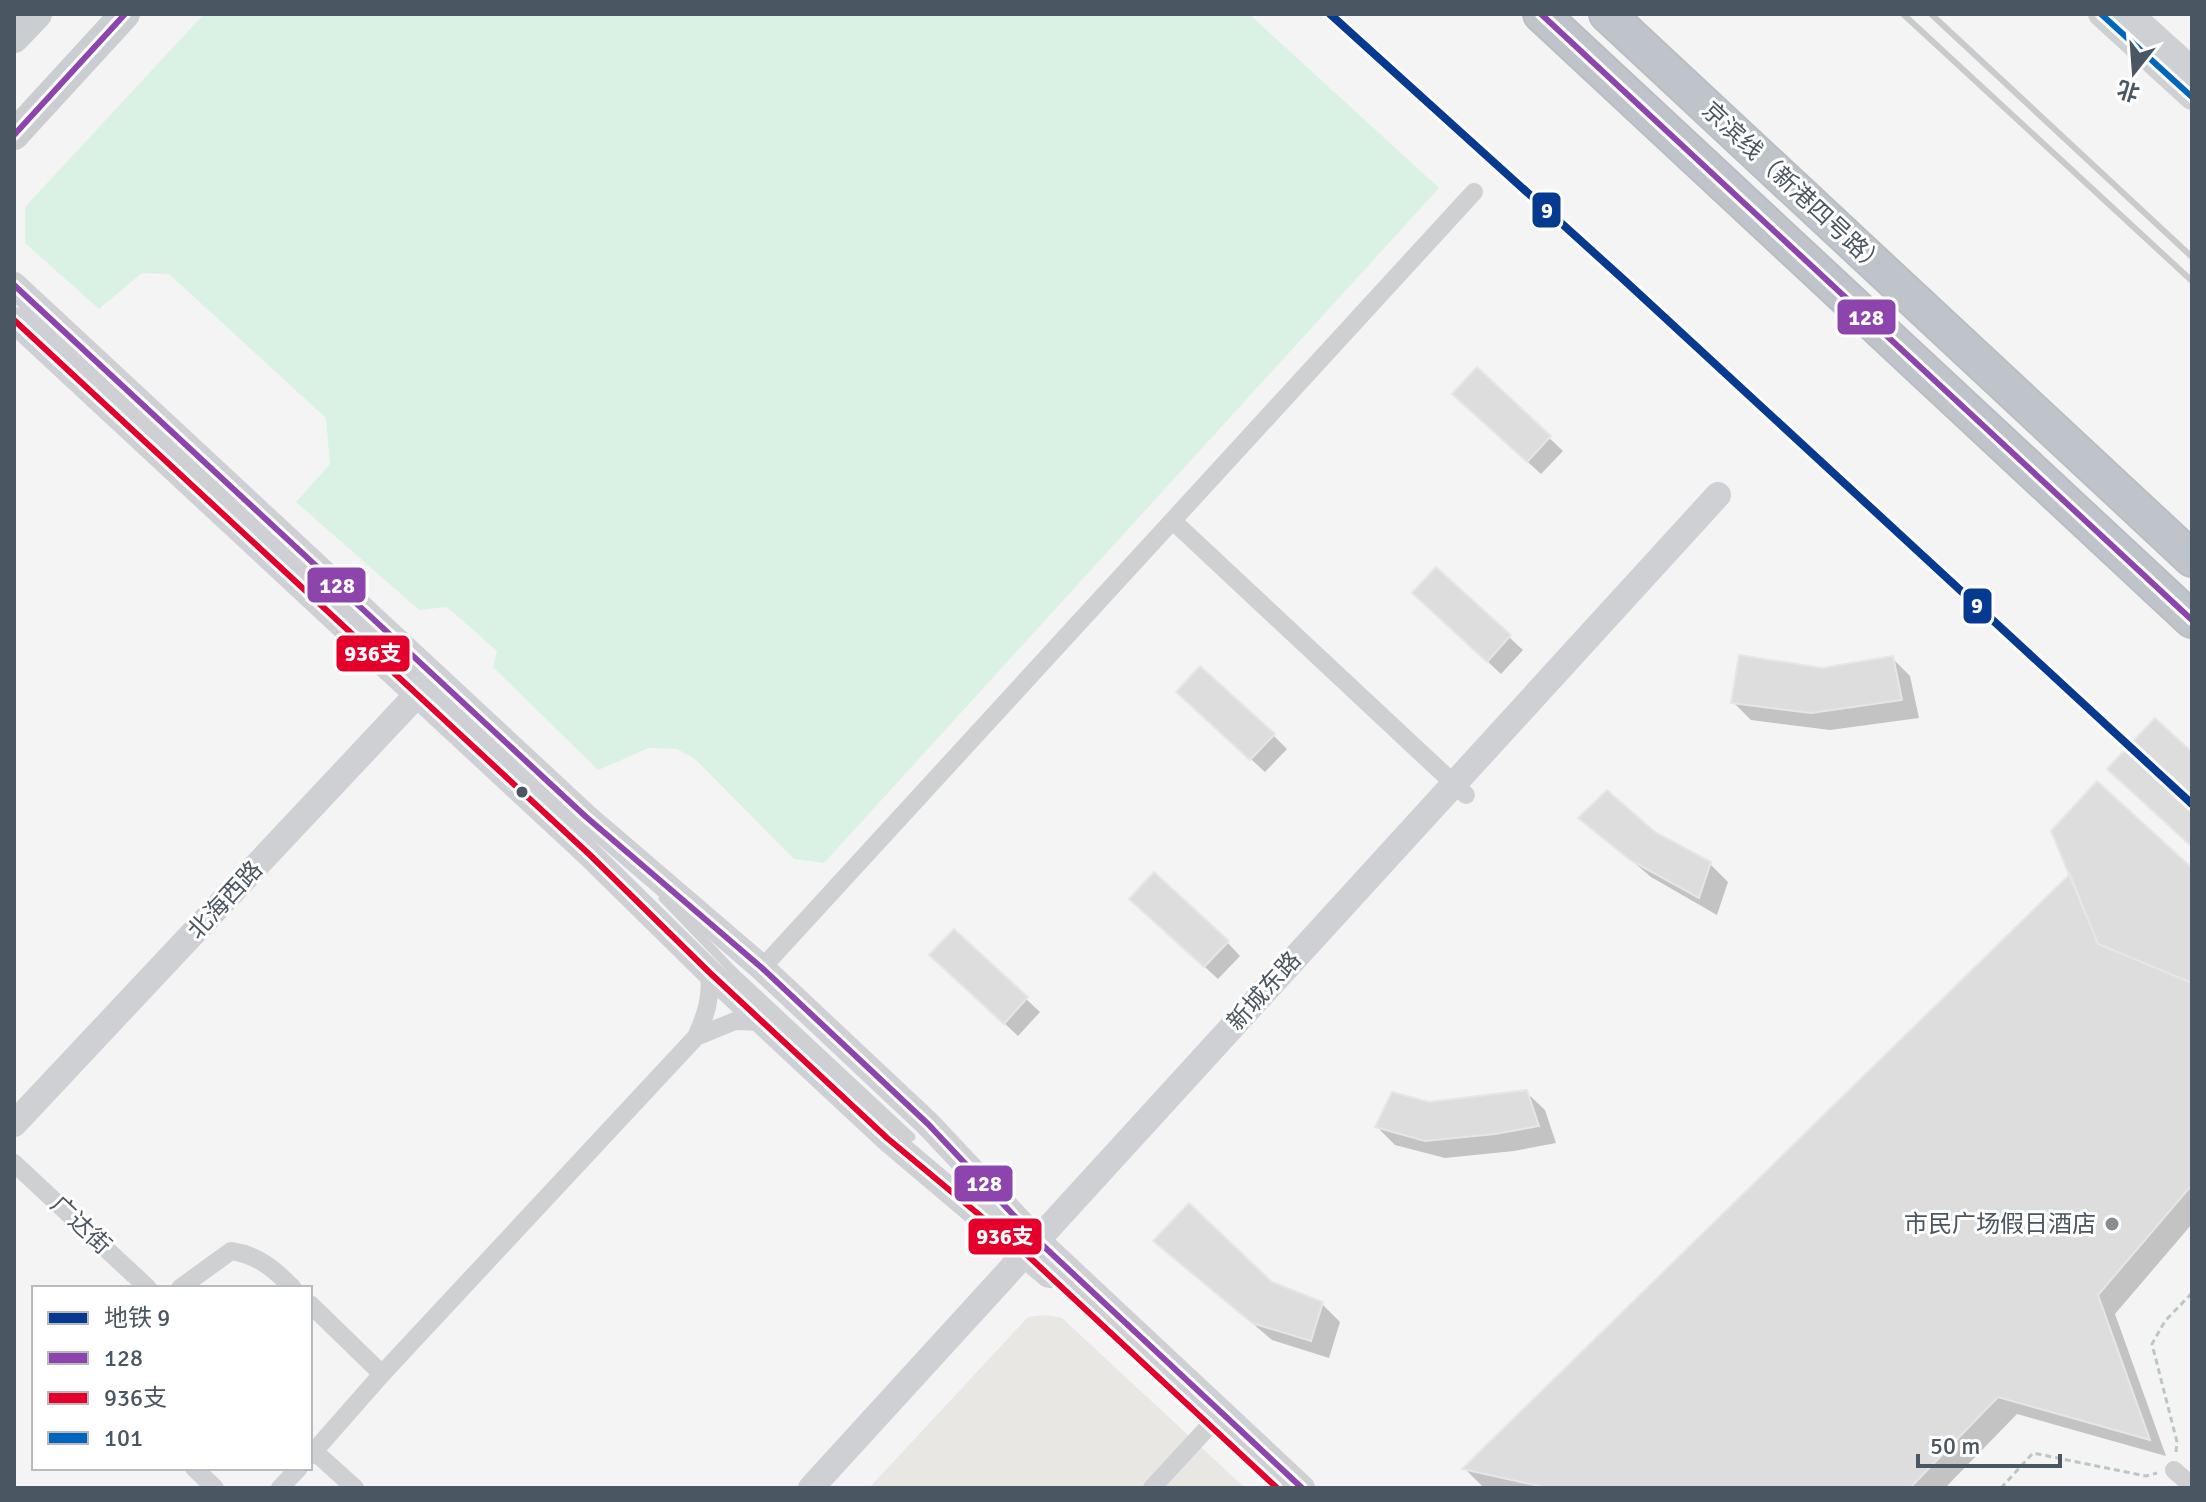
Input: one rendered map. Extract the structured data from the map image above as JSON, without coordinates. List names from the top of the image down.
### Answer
{
  "streets": {
    "highway": ["京滨线（新港四号路）"],
    "main road": ["北海西路", "新城东路"],
    "street": ["广达街"]
  },
  "places": ["市民广场假日酒店"],
  "lines": [
    "metro line 9",
    "transit line 128",
    "transit line 101",
    "transit line 936支"
  ],
  "legend": [
    "地铁 9",
    "128",
    "936支",
    "101"
  ],
  "scale_bar": "50 m",
  "north": "bottom"
}
